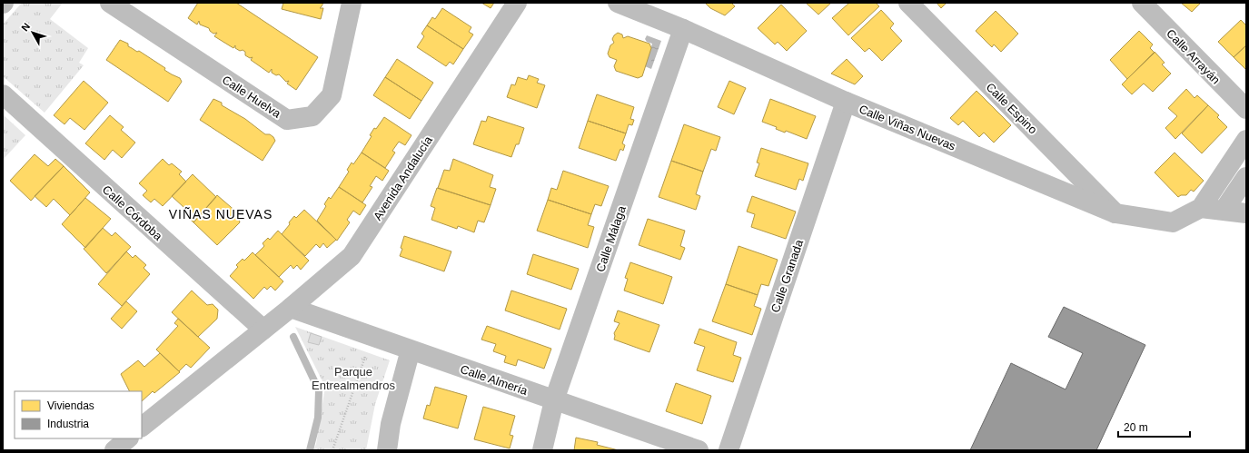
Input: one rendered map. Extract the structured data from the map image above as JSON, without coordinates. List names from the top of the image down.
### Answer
{
  "streets": {
    "street": [
      "Calle Arrayán",
      "Calle Huelva",
      "Calle Espino",
      "Calle Viñas Nuevas",
      "Avenida Andalucía",
      "Calle Córdoba",
      "Calle Málaga",
      "Calle Granada",
      "Calle Almería"
    ]
  },
  "crossings": [
    ["Calle Espino", "Calle Viñas Nuevas"],
    ["Calle Viñas Nuevas", "Calle Málaga"],
    ["Calle Viñas Nuevas", "Calle Granada"],
    ["Avenida Andalucía", "Calle Córdoba"],
    ["Avenida Andalucía", "Calle Almería"],
    ["Calle Málaga", "Calle Almería"]
  ],
  "districts": ["VIÑAS NUEVAS"],
  "parks": ["Parque Entrealmendros"],
  "legend": ["Viviendas", "Industria"],
  "scale_bar": "20 m",
  "north": "top left"
}
